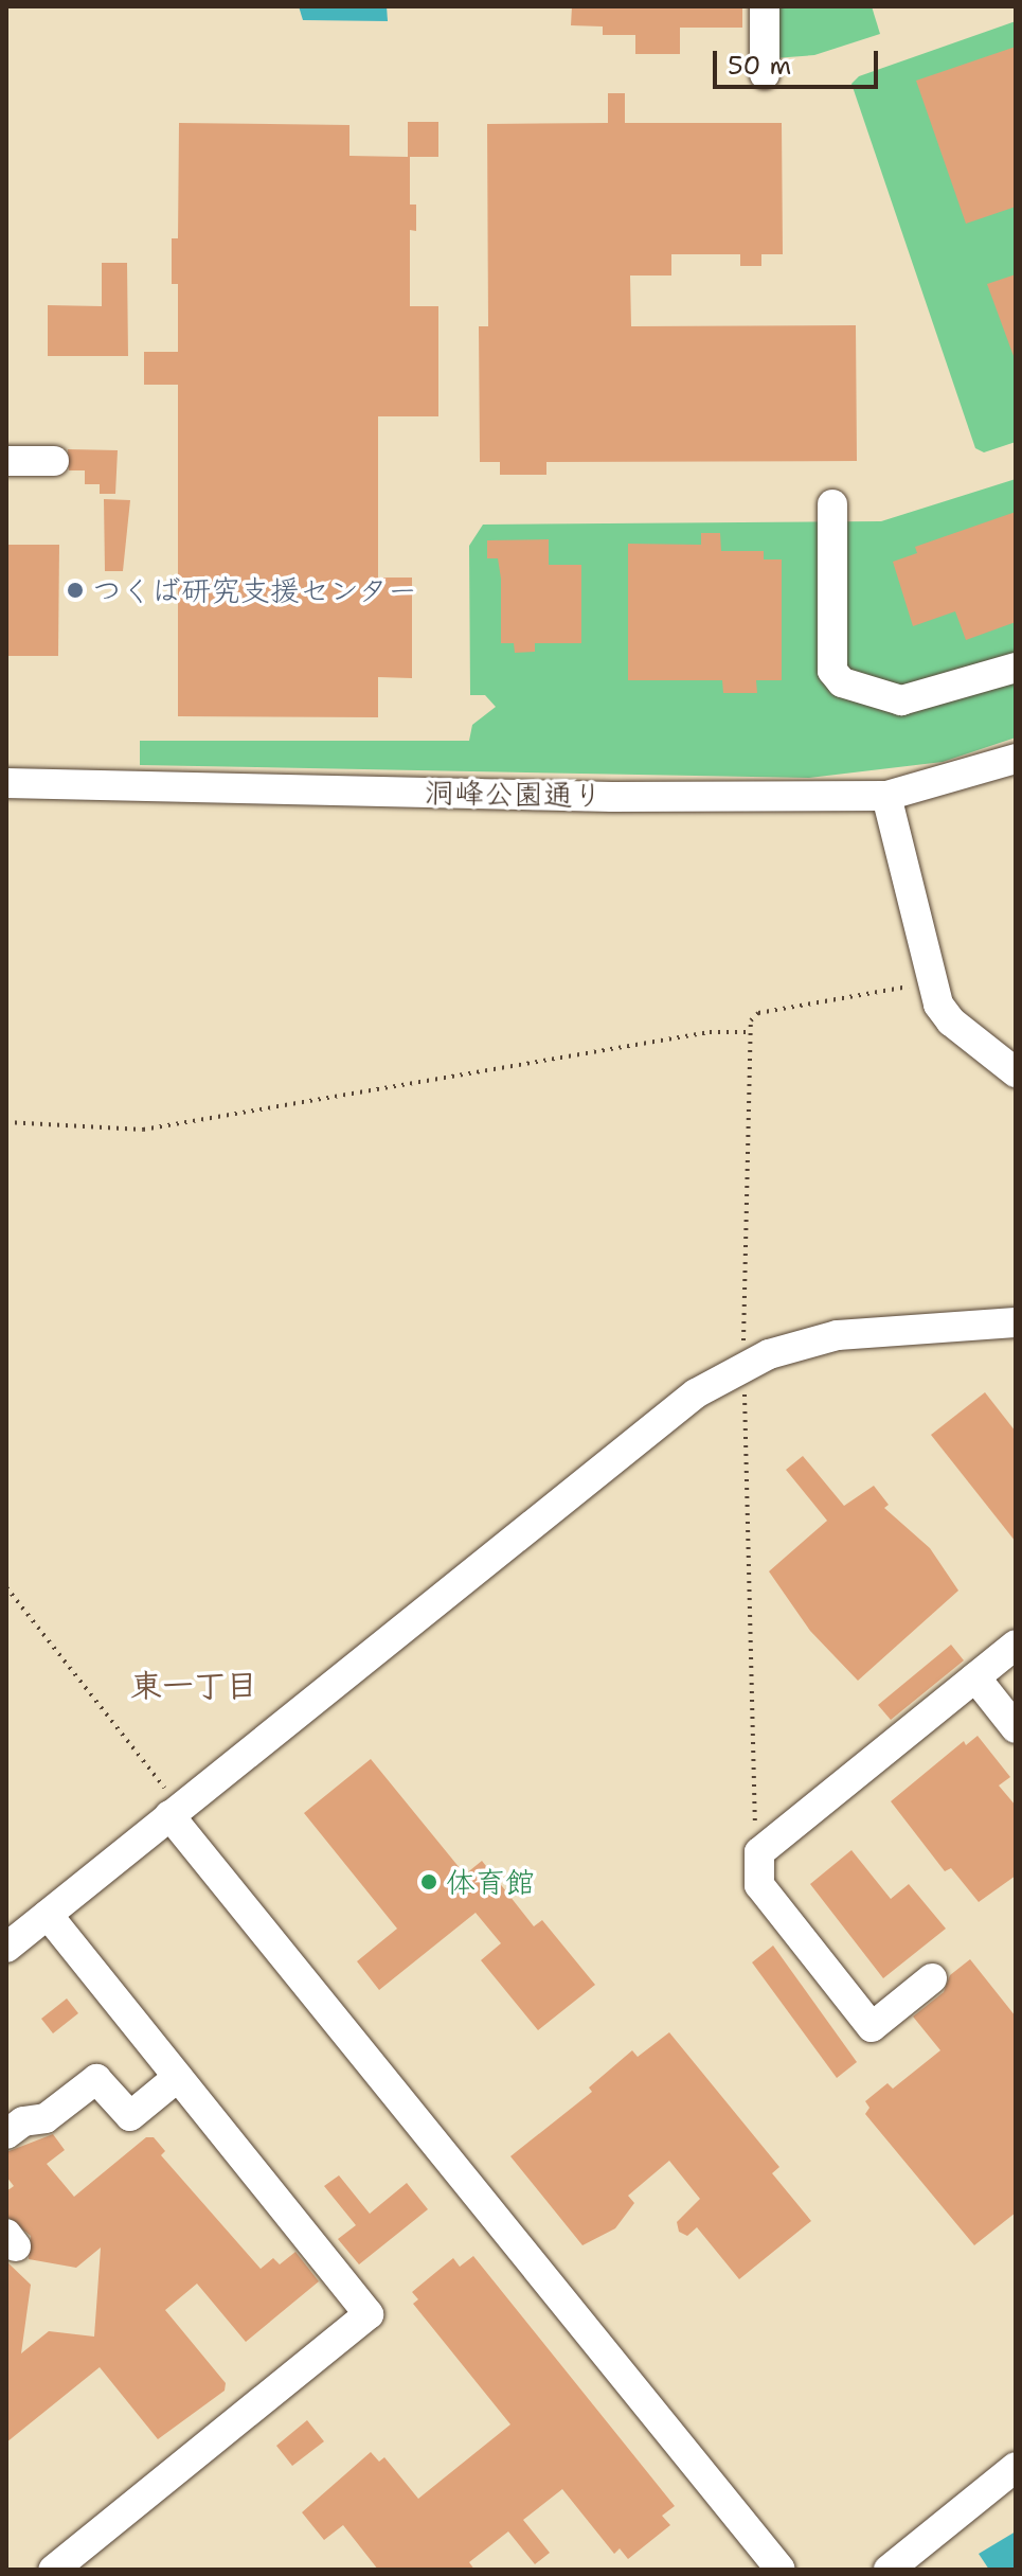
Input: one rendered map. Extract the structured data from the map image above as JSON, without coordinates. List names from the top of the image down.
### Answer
{
  "streets": {
    "street": ["洞峰公園通り"]
  },
  "districts": ["東一丁目"],
  "places": ["つくば研究支援センター", "体育館"],
  "scale_bar": "50 m"
}
